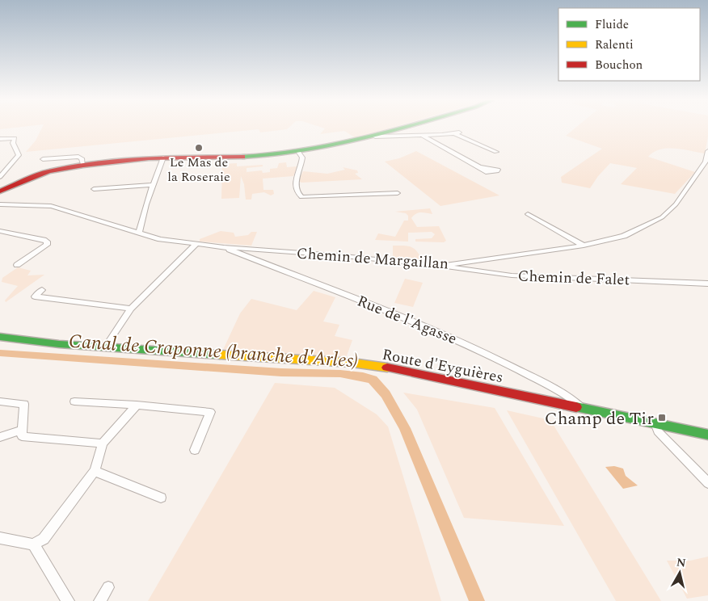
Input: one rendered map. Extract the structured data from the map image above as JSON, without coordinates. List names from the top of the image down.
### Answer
{
  "streets": {
    "street": [
      "Chemin de Margaillan",
      "Chemin de Falet",
      "Rue de l'Agasse",
      "Route d'Eyguières"
    ]
  },
  "crossings": [
    ["Chemin de Margaillan", "Chemin de Falet"],
    ["Chemin de Margaillan", "Rue de l'Agasse"],
    ["Rue de l'Agasse", "Route d'Eyguières"]
  ],
  "water": ["Canal de Craponne (branche d'Arles)"],
  "places": {
    "other": ["Le Mas de la Roseraie"],
    "transit": ["Champ de Tir"]
  },
  "legend": ["Fluide", "Ralenti", "Bouchon"],
  "north": "top"
}
